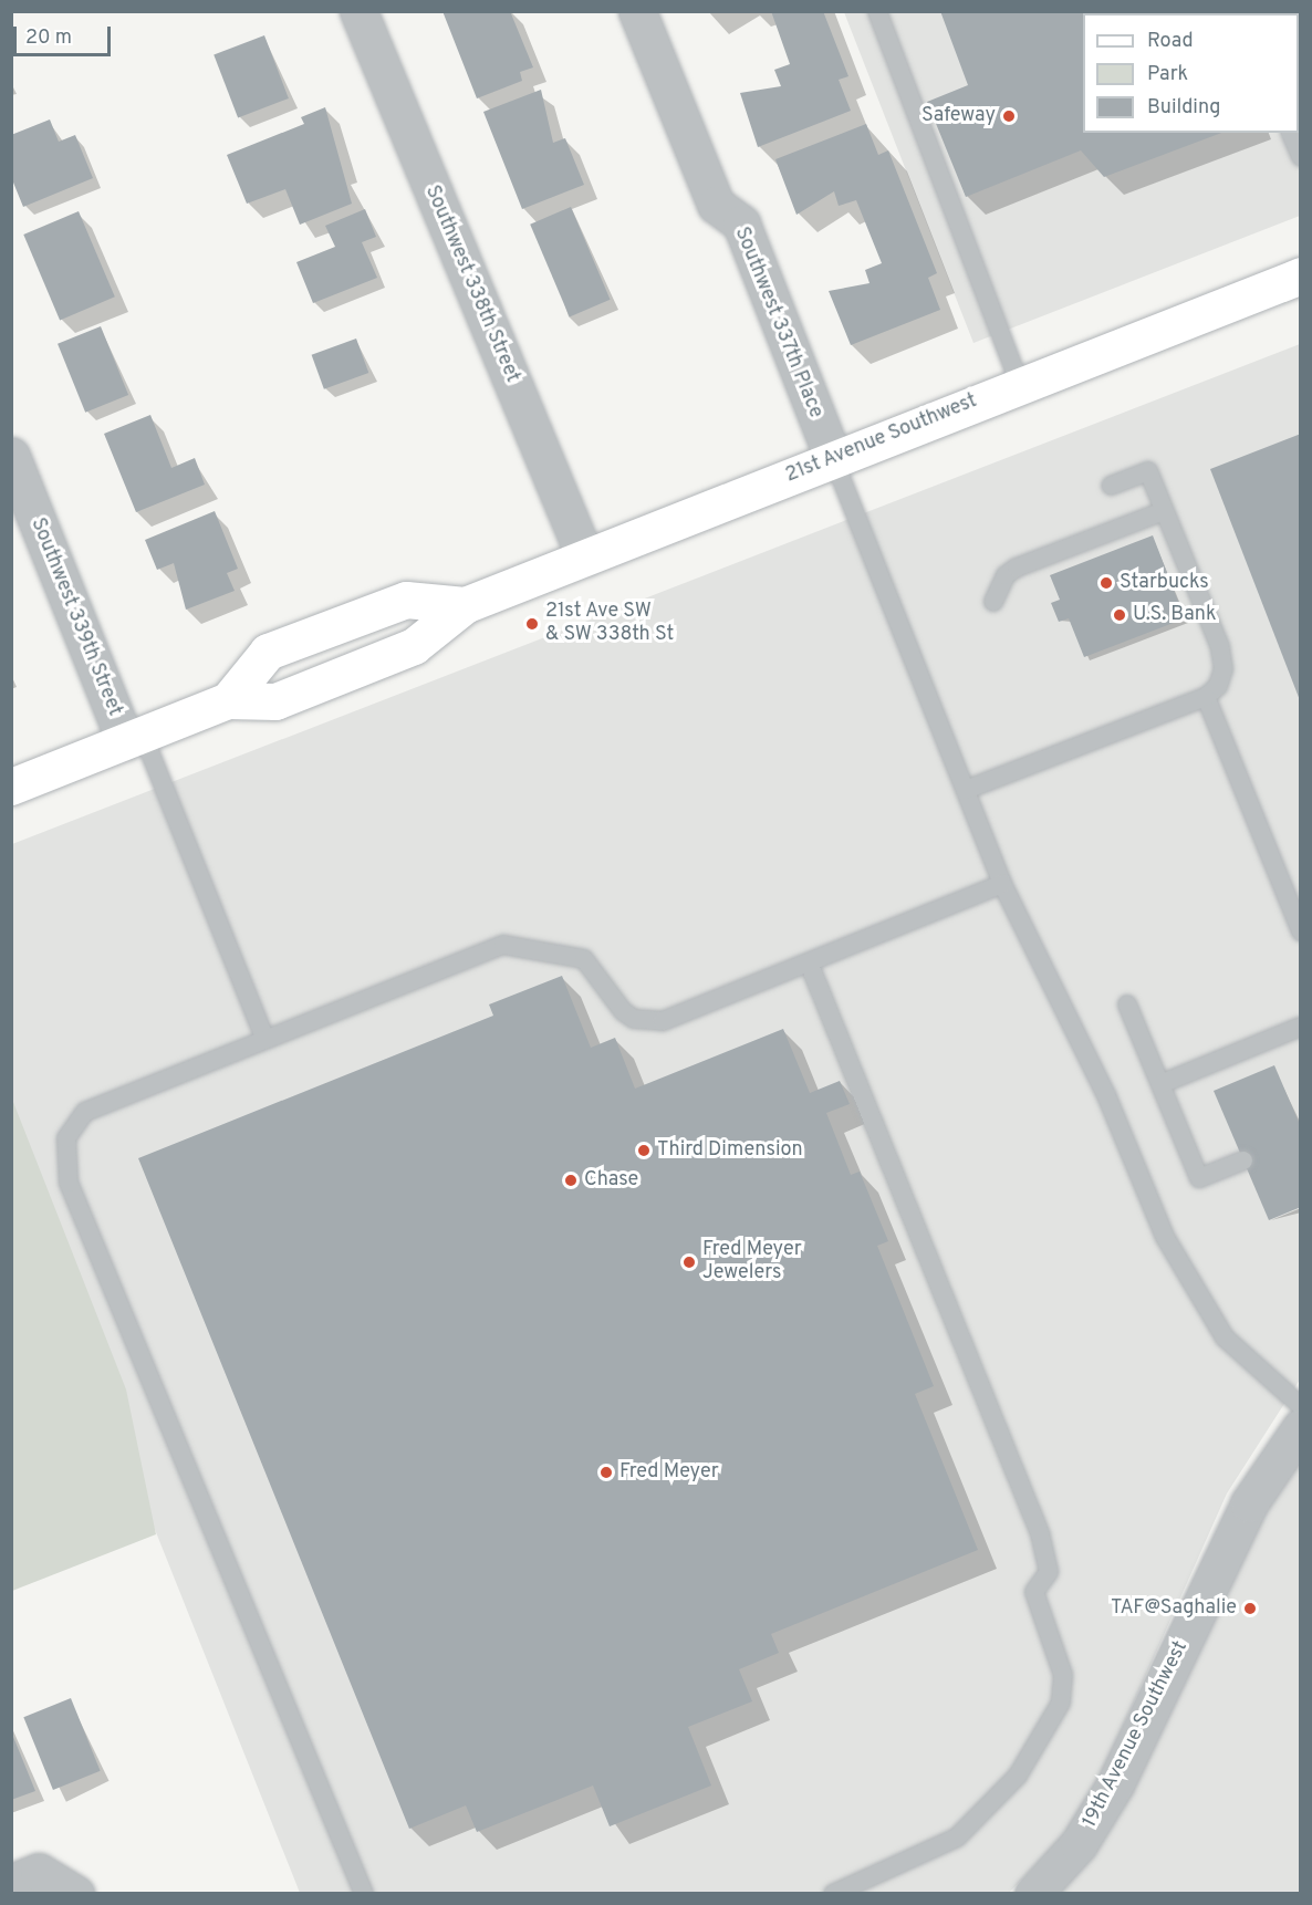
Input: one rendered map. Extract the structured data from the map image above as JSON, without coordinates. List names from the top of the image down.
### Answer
{
  "streets": {
    "main road": ["21st Avenue Southwest"],
    "street": [
      "Southwest 338th Street",
      "Southwest 337th Place",
      "Southwest 339th Street",
      "19th Avenue Southwest"
    ]
  },
  "crossings": [
    ["Southwest 338th Street", "21st Avenue Southwest"],
    ["Southwest 337th Place", "21st Avenue Southwest"],
    ["21st Avenue Southwest", "Southwest 339th Street"]
  ],
  "places": [
    "Safeway",
    "Starbucks",
    "U.S. Bank",
    "21st Ave SW & SW 338th St",
    "Third Dimension",
    "Chase",
    "Fred Meyer Jewelers",
    "Fred Meyer",
    "TAF@Saghalie"
  ],
  "legend": ["Road", "Park", "Building"],
  "scale_bar": "20 m"
}
